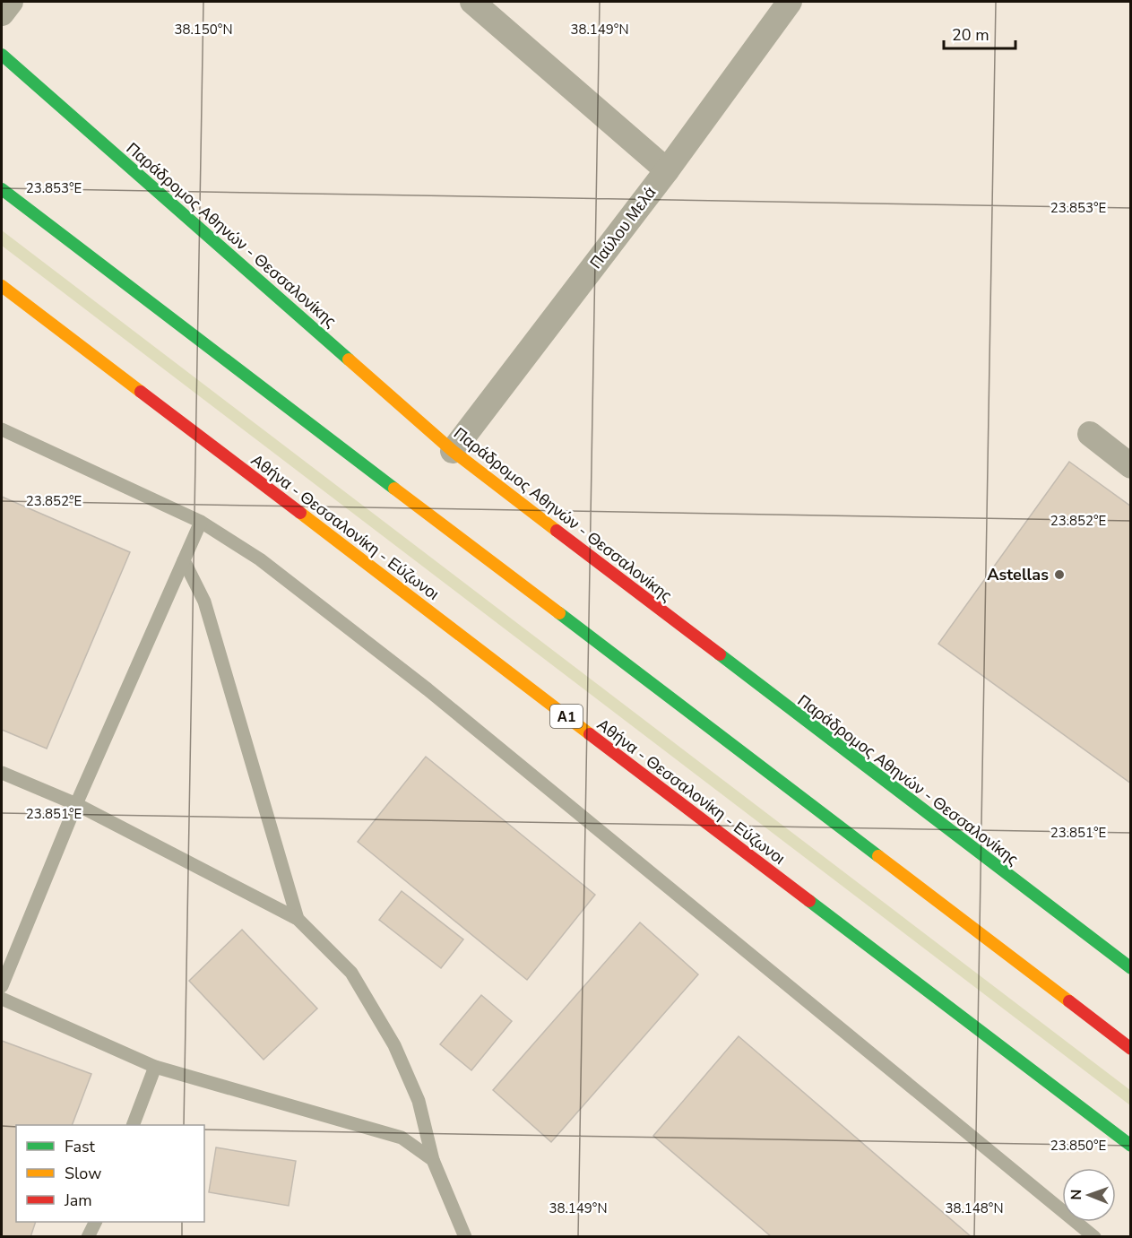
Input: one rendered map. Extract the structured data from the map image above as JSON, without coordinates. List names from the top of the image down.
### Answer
{
  "streets": {
    "main road": ["Παράδρομος Αθηνών - Θεσσαλονίκης", "Αθήνα - Θεσσαλονίκη - Εύζωνοι", "Α1"],
    "street": ["Παύλου Μελά"]
  },
  "crossings": [
    ["Παύλου Μελά", "Παράδρομος Αθηνών - Θεσσαλονίκης"]
  ],
  "places": ["Astellas"],
  "legend": ["Fast", "Slow", "Jam"],
  "scale_bar": "20 m",
  "north": "left",
  "coordinates": [
    "38.150°N",
    "38.149°N",
    "23.853°E",
    "23.852°E",
    "23.851°E",
    "23.850°E",
    "38.148°N"
  ]
}
